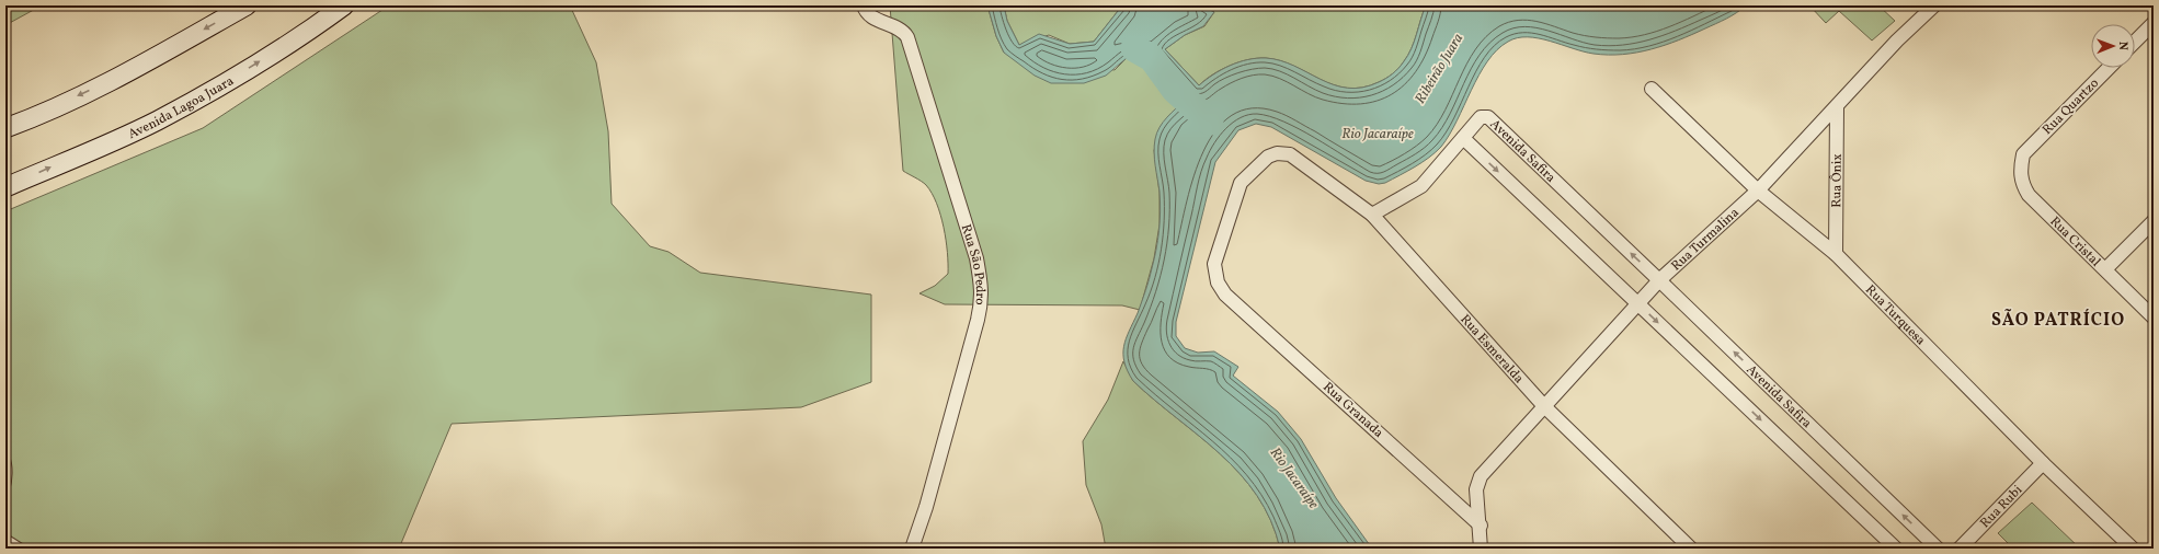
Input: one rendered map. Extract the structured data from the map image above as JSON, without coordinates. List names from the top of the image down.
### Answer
{
  "streets": {
    "main road": ["Avenida Lagoa Juara"],
    "street": [
      "Rua Quartzo",
      "Avenida Safira",
      "Rua Ônix",
      "Rua Turmalina",
      "Rua Cristal",
      "Rua São Pedro",
      "Rua Turquesa",
      "Rua Esmeralda",
      "Rua Granada",
      "Rua Rubi"
    ]
  },
  "crossings": [
    ["Rua Quartzo", "Rua Cristal"],
    ["Avenida Safira", "Rua Turmalina"],
    ["Avenida Safira", "Rua Esmeralda"],
    ["Rua Ônix", "Rua Turmalina"],
    ["Rua Ônix", "Rua Turquesa"],
    ["Rua Turmalina", "Rua Turquesa"],
    ["Rua Turmalina", "Rua Esmeralda"],
    ["Rua Turmalina", "Rua Granada"],
    ["Rua Turquesa", "Rua Rubi"],
    ["Rua Esmeralda", "Rua Granada"]
  ],
  "districts": ["SÃO PATRÍCIO"],
  "water": ["Ribeirão Juara", "Rio Jacaraípe"],
  "north": "right"
}
